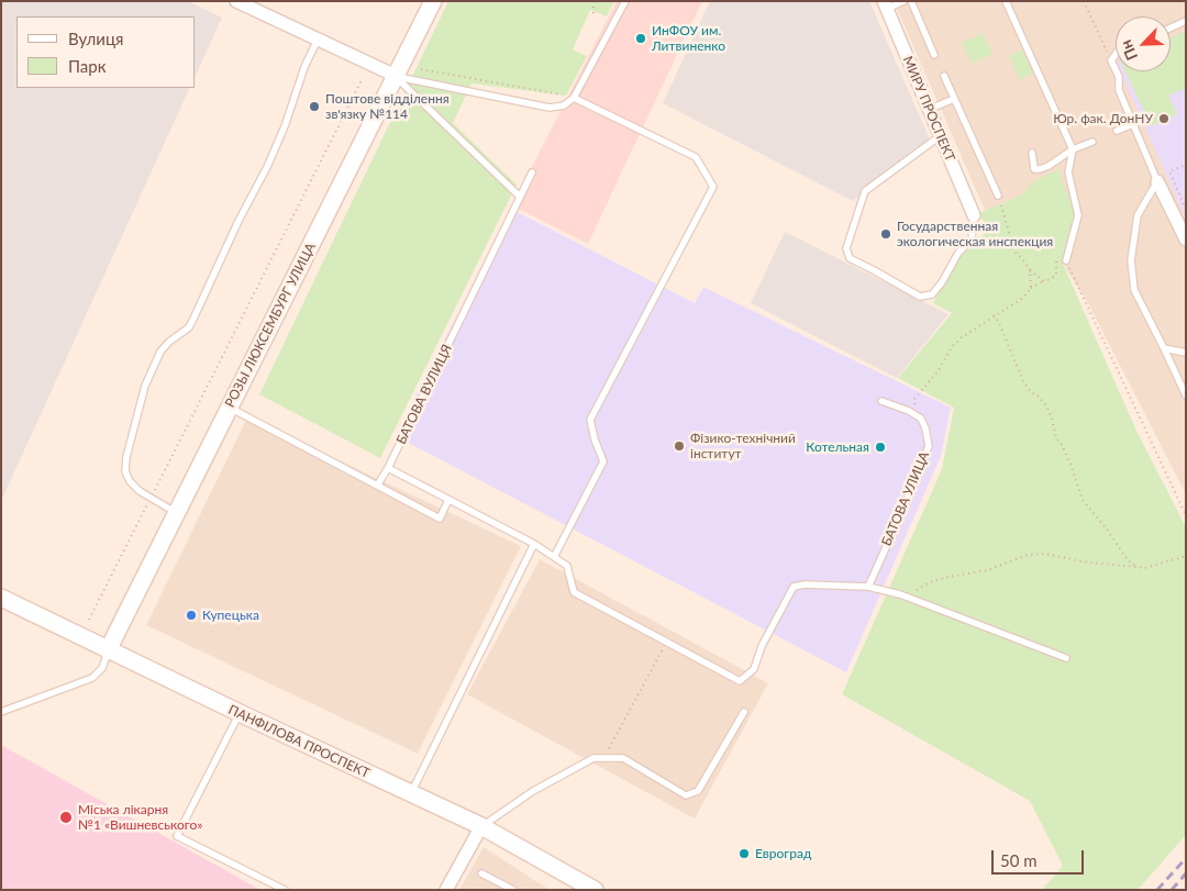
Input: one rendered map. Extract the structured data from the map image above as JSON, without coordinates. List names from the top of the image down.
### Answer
{
  "streets": {
    "street": ["МИРУ ПРОСПЕКТ", "РОЗЫ ЛЮКСЕМБУРГ УЛИЦА", "ПАНФІЛОВА ПРОСПЕКТ"],
    "lane": ["БАТОВА ВУЛИЦЯ", "БАТОВА УЛИЦА"]
  },
  "crossings": [
    ["РОЗЫ ЛЮКСЕМБУРГ УЛИЦА", "ПАНФІЛОВА ПРОСПЕКТ"]
  ],
  "places": [
    "ИнФОУ им. Литвиненко",
    "Поштове відділення зв'язку №114",
    "Юр. фак. ДонНУ",
    "Государственная экологическая инспекция",
    "Фізико-технічний інститут",
    "Котельная",
    "Купецька",
    "Міська лікарня №1 «Вишневського»",
    "Евроград"
  ],
  "legend": ["Вулиця", "Парк"],
  "scale_bar": "50 m",
  "north": "bottom left"
}
